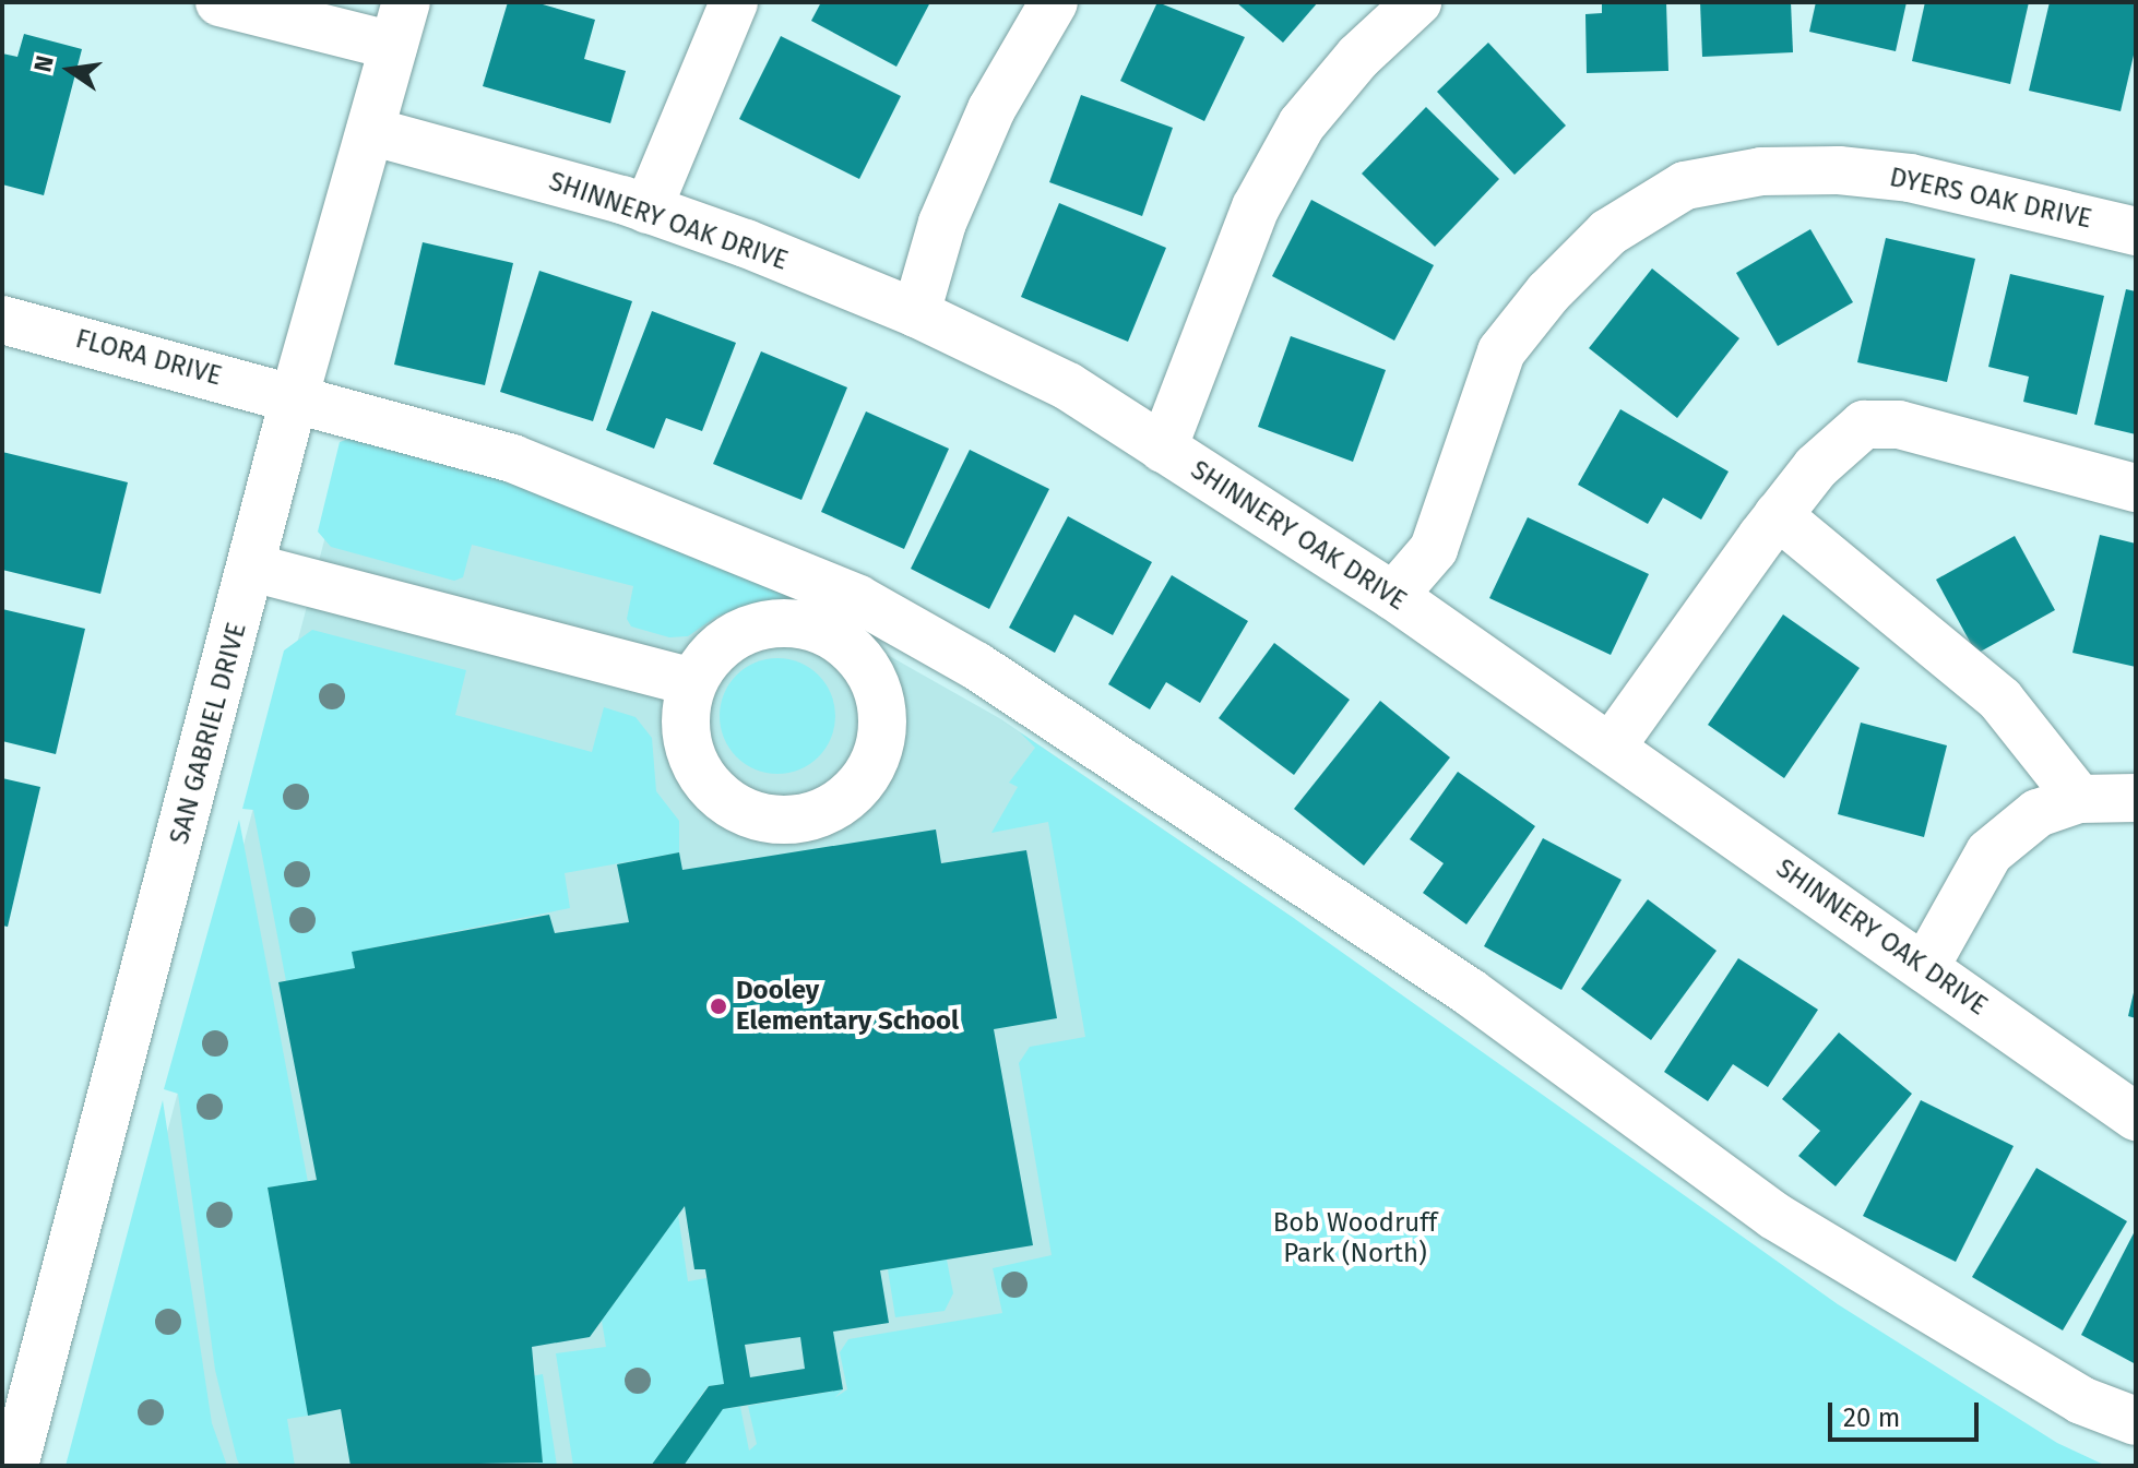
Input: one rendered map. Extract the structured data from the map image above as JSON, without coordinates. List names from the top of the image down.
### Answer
{
  "streets": {
    "street": [
      "DYERS OAK DRIVE",
      "SHINNERY OAK DRIVE",
      "FLORA DRIVE",
      "SAN GABRIEL DRIVE"
    ]
  },
  "crossings": [
    ["DYERS OAK DRIVE", "SHINNERY OAK DRIVE"],
    ["SHINNERY OAK DRIVE", "SAN GABRIEL DRIVE"],
    ["FLORA DRIVE", "SAN GABRIEL DRIVE"]
  ],
  "parks": ["Bob Woodruff Park (North)"],
  "places": ["Dooley Elementary School"],
  "scale_bar": "20 m",
  "north": "left"
}
